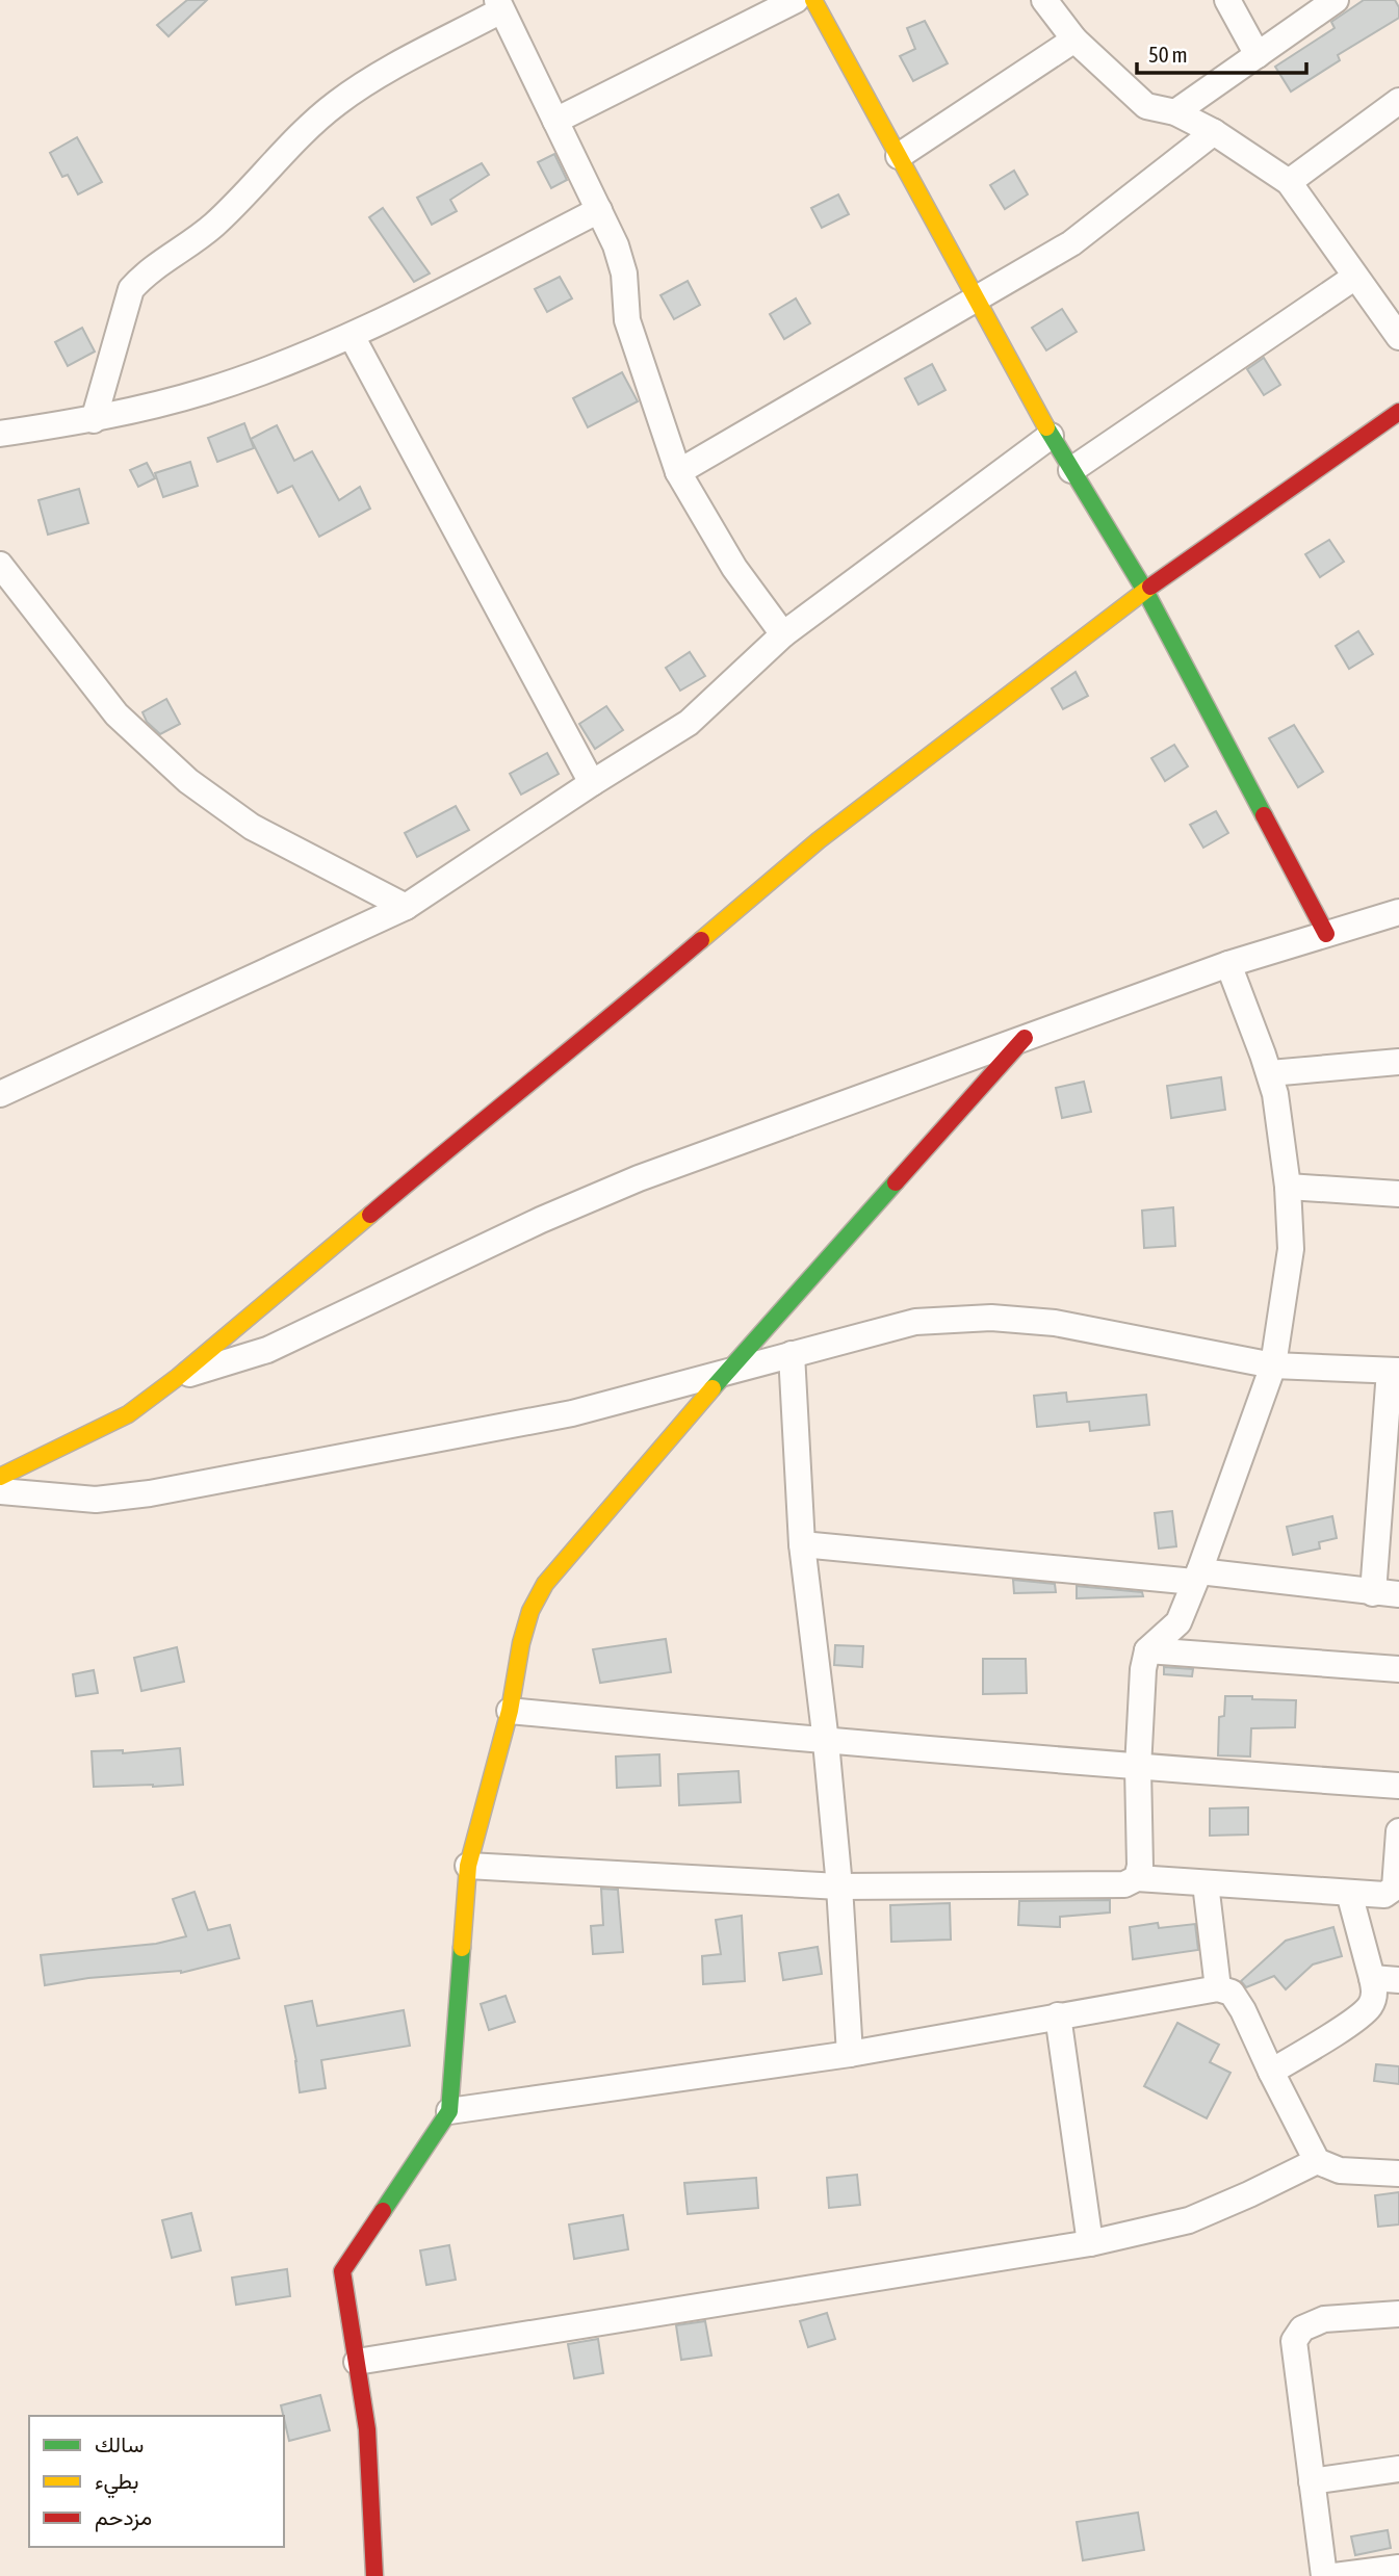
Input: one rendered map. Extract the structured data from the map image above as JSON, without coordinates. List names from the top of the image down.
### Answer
{
  "legend": ["سالك", "بطيء", "مزدحم"],
  "scale_bar": "50 m"
}
